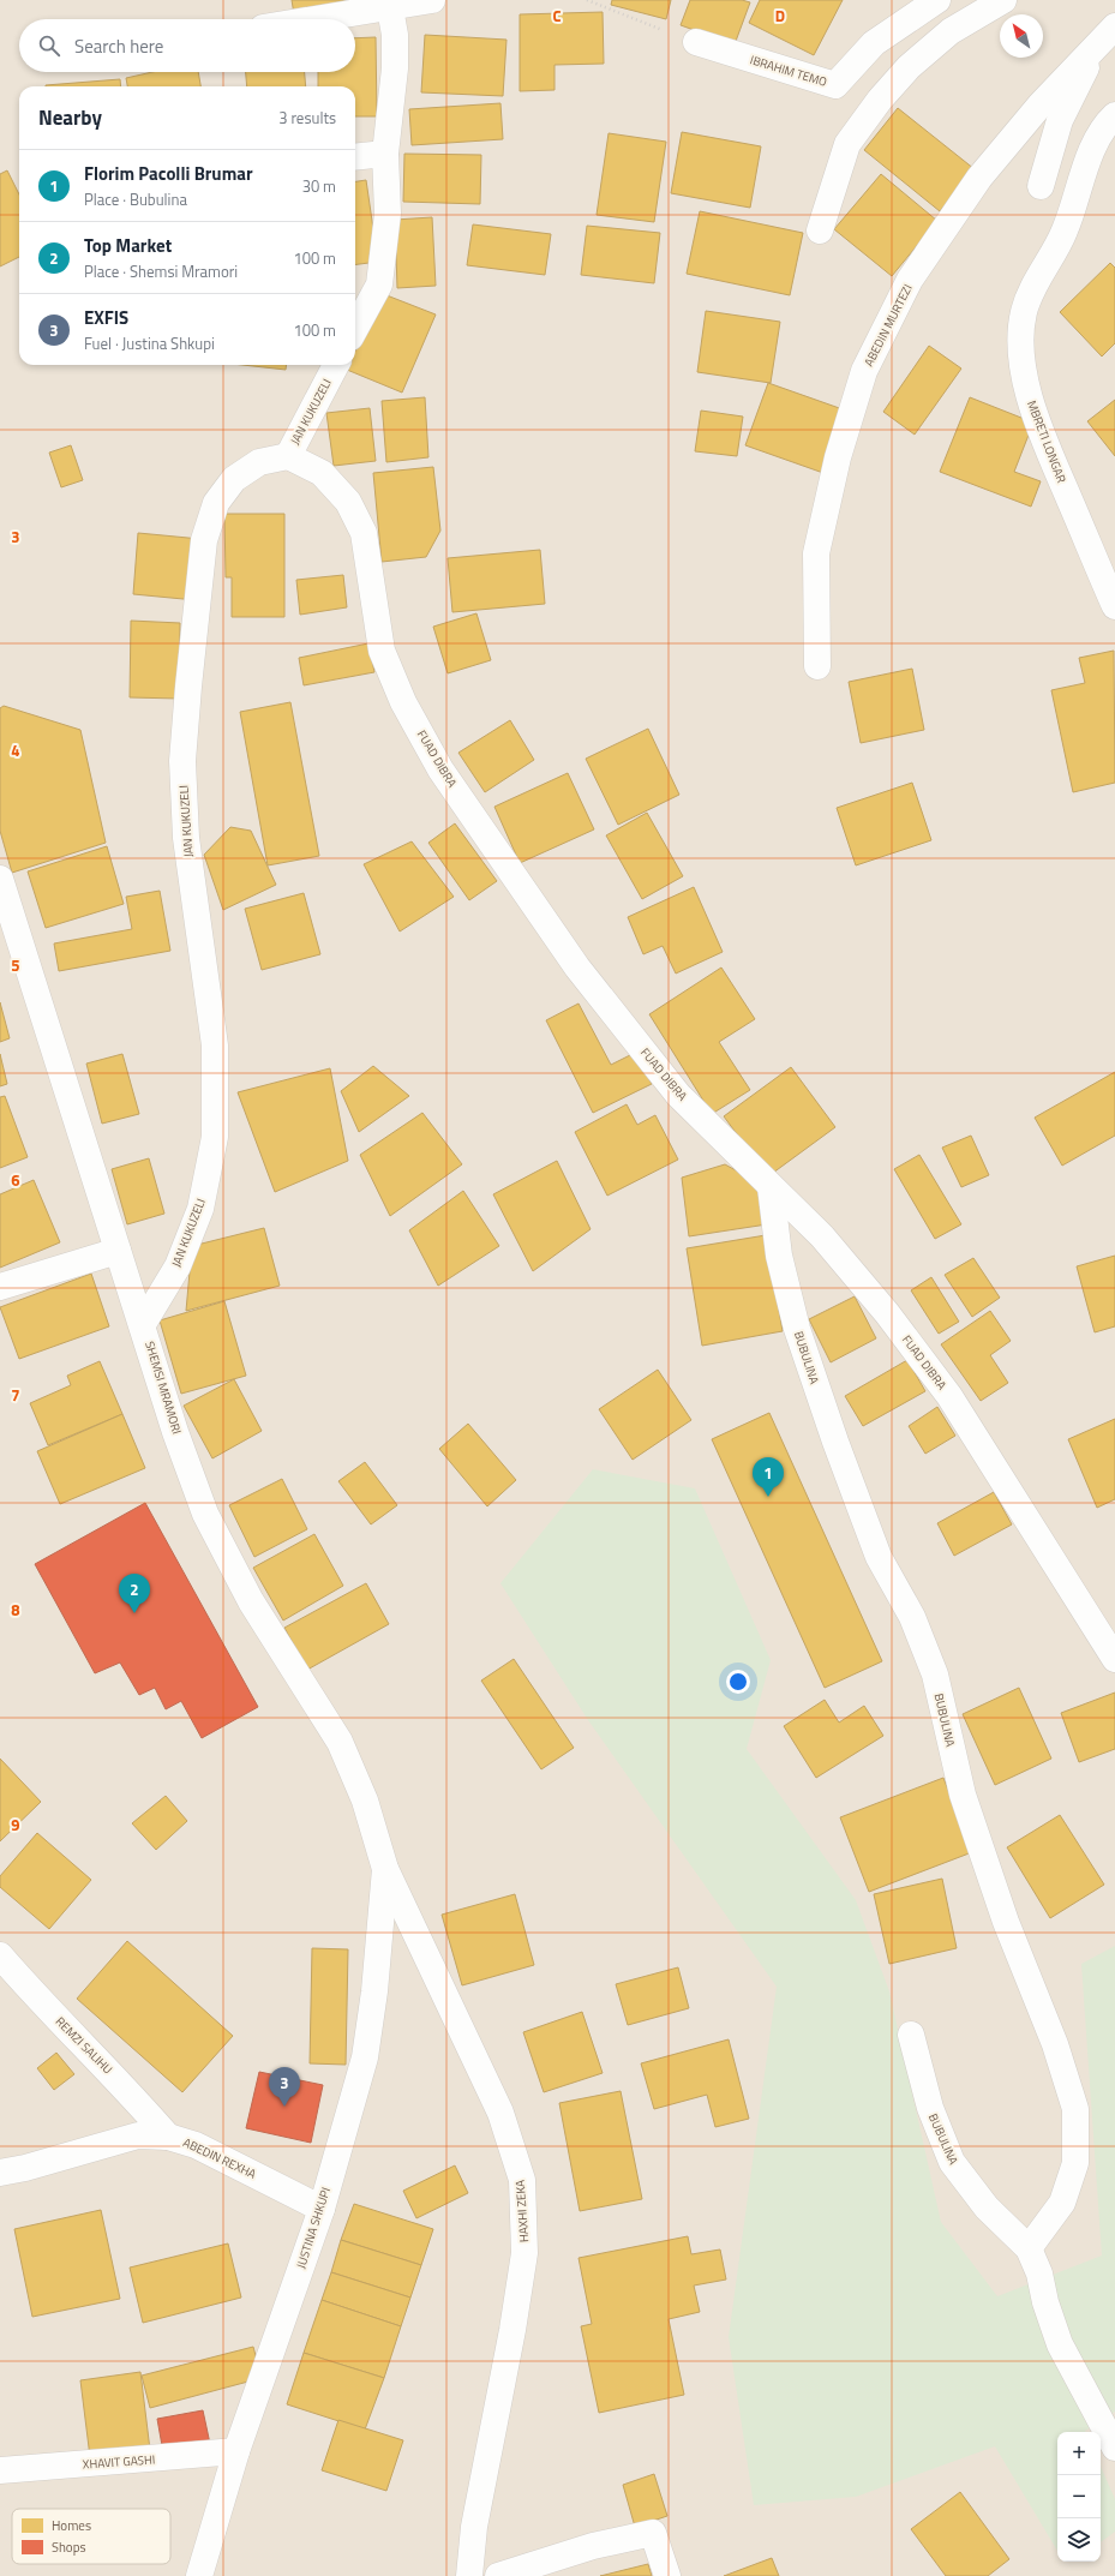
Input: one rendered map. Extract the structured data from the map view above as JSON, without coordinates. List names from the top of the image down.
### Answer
{
  "streets": {
    "street": [
      "IBRAHIM TEMO",
      "ABEDIN MURTEZI",
      "JAN KUKUZELI",
      "MBRETI LONGAR",
      "FUAD DIBRA",
      "BUBULINA",
      "SHEMSI MRAMORI",
      "REMZI SALIHU",
      "ABEDIN REXHA",
      "HAXHI ZEKA",
      "JUSTINA SHKUPI",
      "XHAVIT GASHI"
    ]
  },
  "crossings": [
    ["JAN KUKUZELI", "FUAD DIBRA"],
    ["JAN KUKUZELI", "SHEMSI MRAMORI"],
    ["FUAD DIBRA", "BUBULINA"],
    ["SHEMSI MRAMORI", "HAXHI ZEKA"],
    ["SHEMSI MRAMORI", "JUSTINA SHKUPI"],
    ["REMZI SALIHU", "ABEDIN REXHA"],
    ["ABEDIN REXHA", "JUSTINA SHKUPI"],
    ["HAXHI ZEKA", "JUSTINA SHKUPI"],
    ["JUSTINA SHKUPI", "XHAVIT GASHI"]
  ],
  "legend": ["Homes", "Shops"],
  "north": "top left",
  "page": {
    "search": "Search here",
    "heading": ["Nearby", "3 results"],
    "list": [
      {
        "mark": "1",
        "name": "Florim Pacolli Brumar",
        "note": "Place · Bubulina",
        "value": "30 m"
      },
      {
        "mark": "2",
        "name": "Top Market",
        "note": "Place · Shemsi Mramori",
        "value": "100 m"
      },
      {
        "mark": "3",
        "name": "EXFIS",
        "note": "Fuel · Justina Shkupi",
        "value": "100 m"
      }
    ],
    "pins": ["1", "2", "3"],
    "map_buttons": ["+", "−"]
  },
  "grid": {
    "columns": ["C", "D"],
    "rows": [
      "3",
      "4",
      "5",
      "6",
      "7",
      "8",
      "9"
    ]
  }
}
